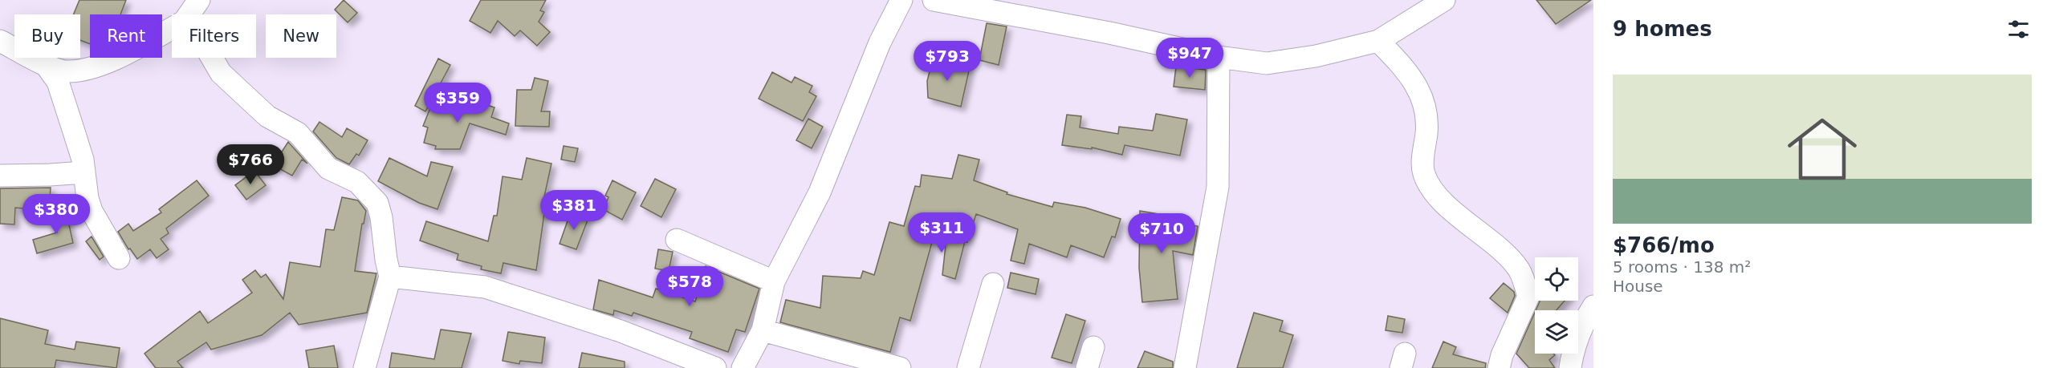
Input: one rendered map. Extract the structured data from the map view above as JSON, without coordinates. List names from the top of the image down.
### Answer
{
  "page": {
    "heading": "9 homes",
    "chip": [
      "Buy",
      "Rent",
      "Filters",
      "New"
    ],
    "price": [
      "$947",
      "$793",
      "$359",
      "$766",
      "$381",
      "$380",
      "$311",
      "$710",
      "$578"
    ],
    "list": [
      {
        "name": "$766/mo",
        "note": "5 rooms · 138 m² · House"
      }
    ]
  }
}
